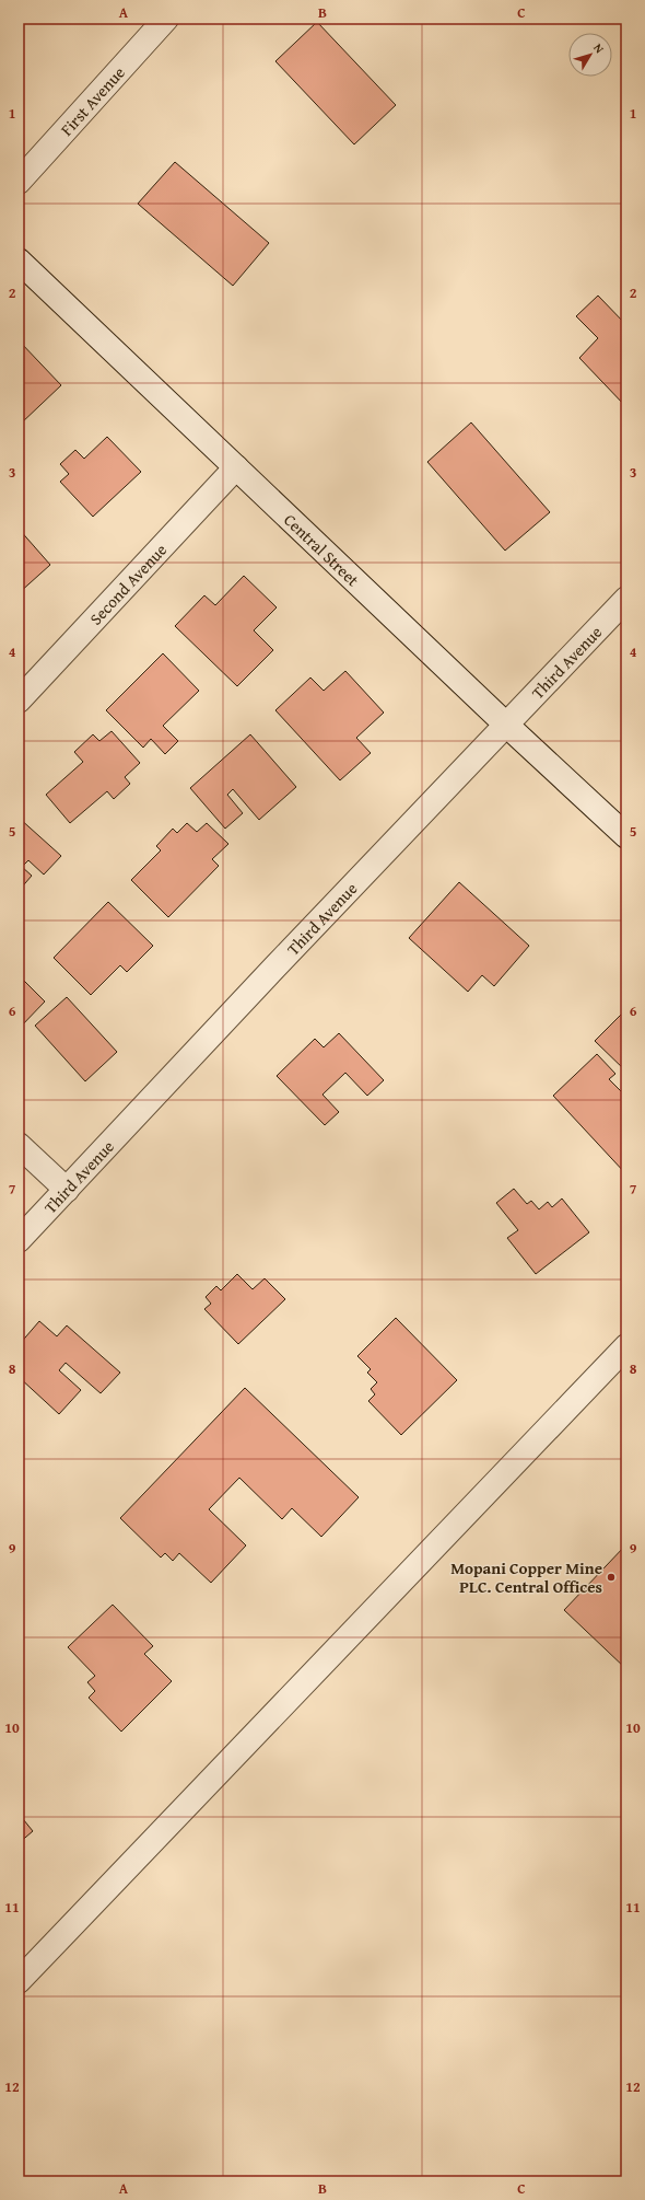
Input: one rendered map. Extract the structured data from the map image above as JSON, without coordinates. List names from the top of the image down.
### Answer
{
  "streets": {
    "street": [
      "First Avenue",
      "Central Street",
      "Second Avenue",
      "Third Avenue"
    ]
  },
  "crossings": [
    ["Central Street", "Second Avenue"],
    ["Central Street", "Third Avenue"]
  ],
  "places": ["Mopani Copper Mine PLC. Central Offices"],
  "north": "top right",
  "grid": {
    "columns": ["A", "B", "C"],
    "rows": [
      "1",
      "2",
      "3",
      "4",
      "5",
      "6",
      "7",
      "8",
      "9",
      "10",
      "11",
      "12"
    ]
  }
}
